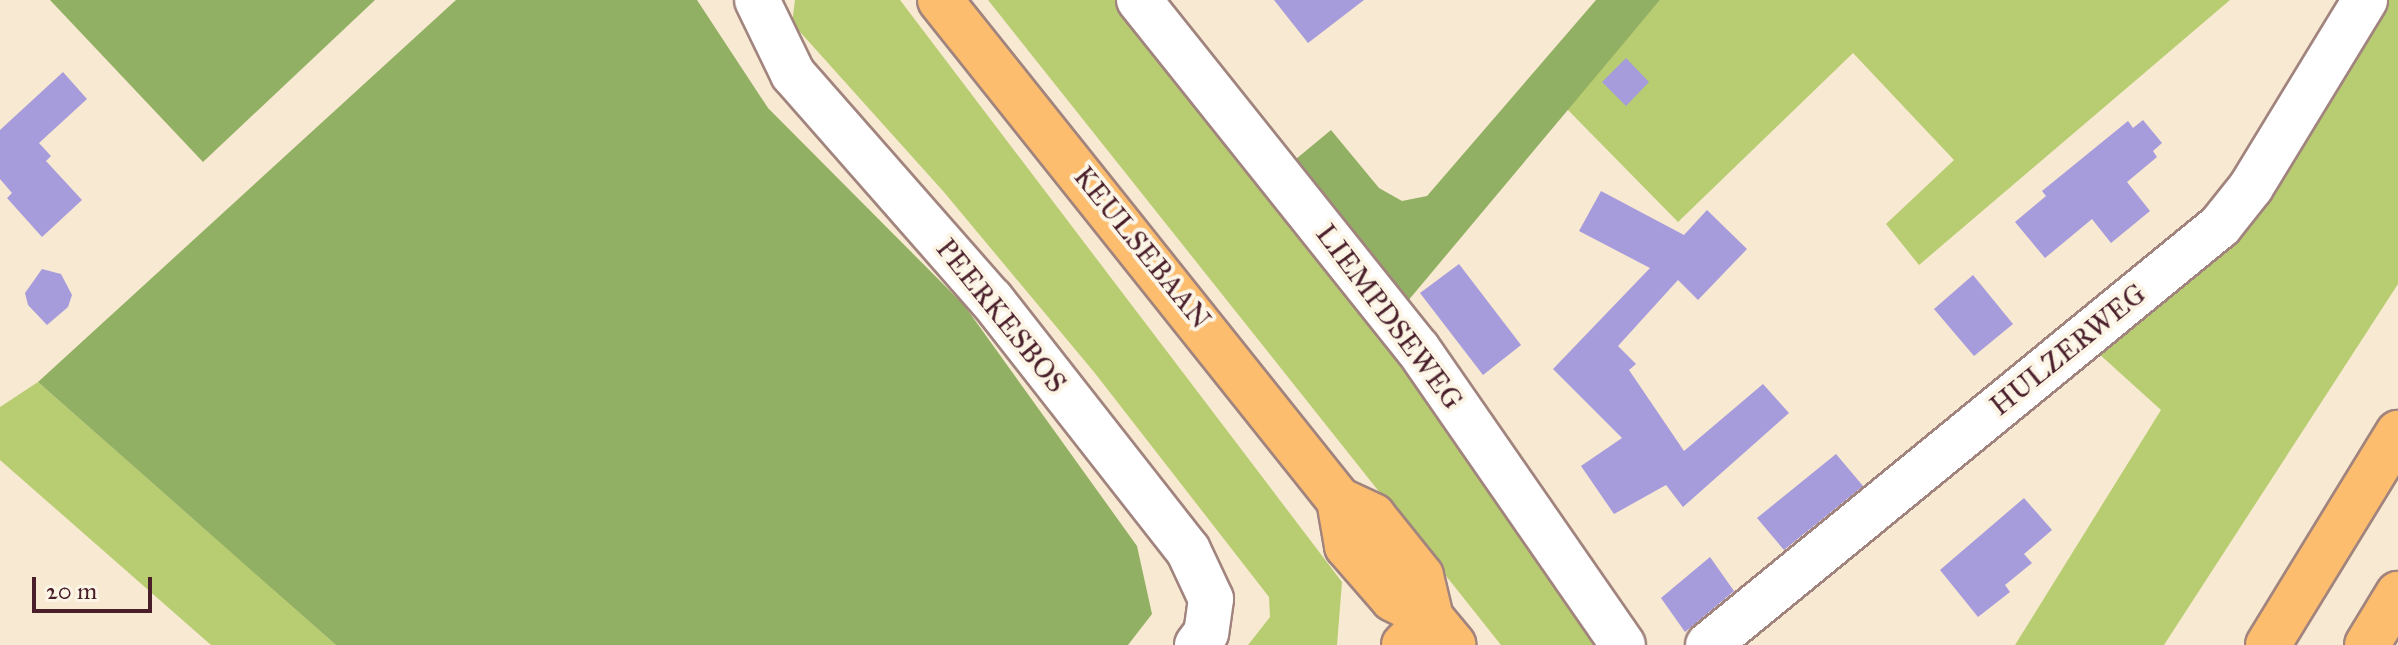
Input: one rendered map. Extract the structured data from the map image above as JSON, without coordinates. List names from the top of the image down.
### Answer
{
  "streets": {
    "main road": ["KEULSEBAAN"],
    "street": ["PEERKESBOS", "LIEMPDSEWEG", "HULZERWEG"]
  },
  "scale_bar": "20 m"
}
